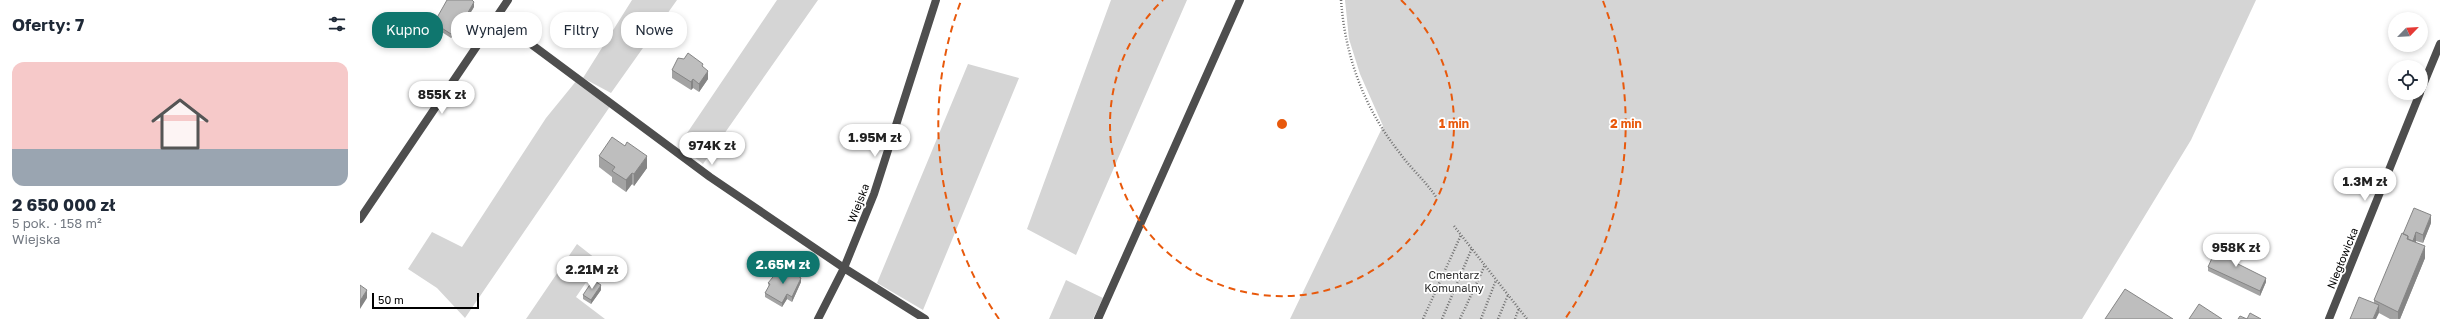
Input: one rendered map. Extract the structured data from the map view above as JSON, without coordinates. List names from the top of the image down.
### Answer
{
  "streets": {
    "street": ["Wiejska", "Niegłowicka"]
  },
  "parks": ["Cmentarz Komunalny"],
  "scale_bar": "50 m",
  "north": "top right",
  "page": {
    "heading": "Oferty: 7",
    "chip": [
      "Kupno",
      "Wynajem",
      "Filtry",
      "Nowe"
    ],
    "list": [
      {
        "name": "2 650 000 zł",
        "note": "5 pok. · 158 m² · Wiejska"
      }
    ],
    "price": [
      "855K zł",
      "1.95M zł",
      "974K zł",
      "1.3M zł",
      "958K zł",
      "2.65M zł",
      "2.21M zł"
    ],
    "scale": "50 m"
  },
  "rings": ["1 min", "2 min"]
}
